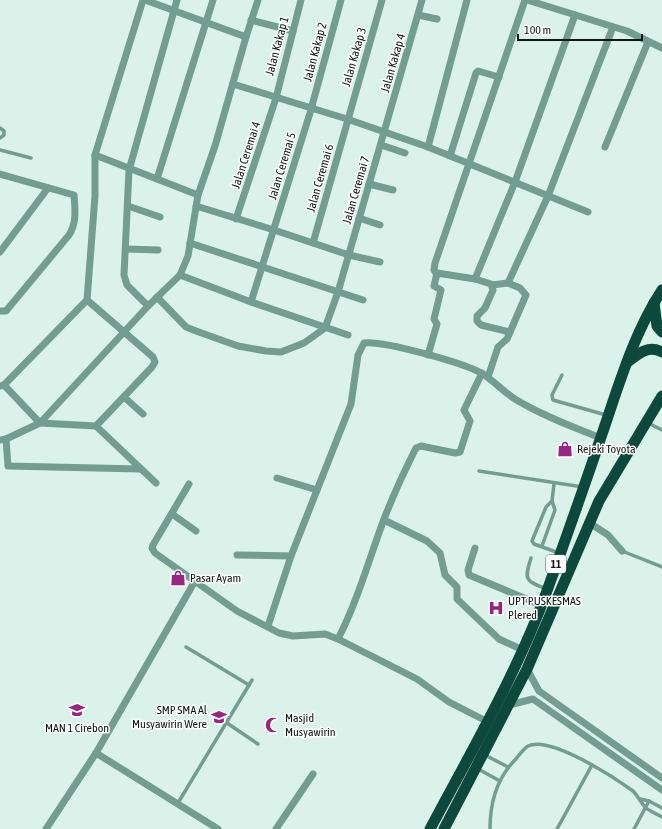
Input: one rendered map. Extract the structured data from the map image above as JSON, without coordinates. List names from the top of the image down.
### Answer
{
  "streets": {
    "highway": ["11"],
    "street": [
      "Jalan Kakap 1",
      "Jalan Kakap 2",
      "Jalan Kakap 3",
      "Jalan Kakap 4",
      "Jalan Ceremai 4",
      "Jalan Ceremai 5",
      "Jalan Ceremai 6",
      "Jalan Ceremai 7"
    ]
  },
  "crossings": [
    ["Jalan Kakap 1", "Jalan Ceremai 4"],
    ["Jalan Kakap 2", "Jalan Ceremai 5"],
    ["Jalan Kakap 3", "Jalan Ceremai 6"],
    ["Jalan Kakap 4", "Jalan Ceremai 7"]
  ],
  "places": {
    "shop": ["Rejeki Toyota", "Pasar Ayam"],
    "hospital": ["UPT PUSKESMAS Plered"],
    "school or university": ["MAN 1 Cirebon", "SMP SMA Al Musyawirin Were"],
    "mosque": ["Masjid Musyawirin"]
  },
  "scale_bar": "100 m"
}
